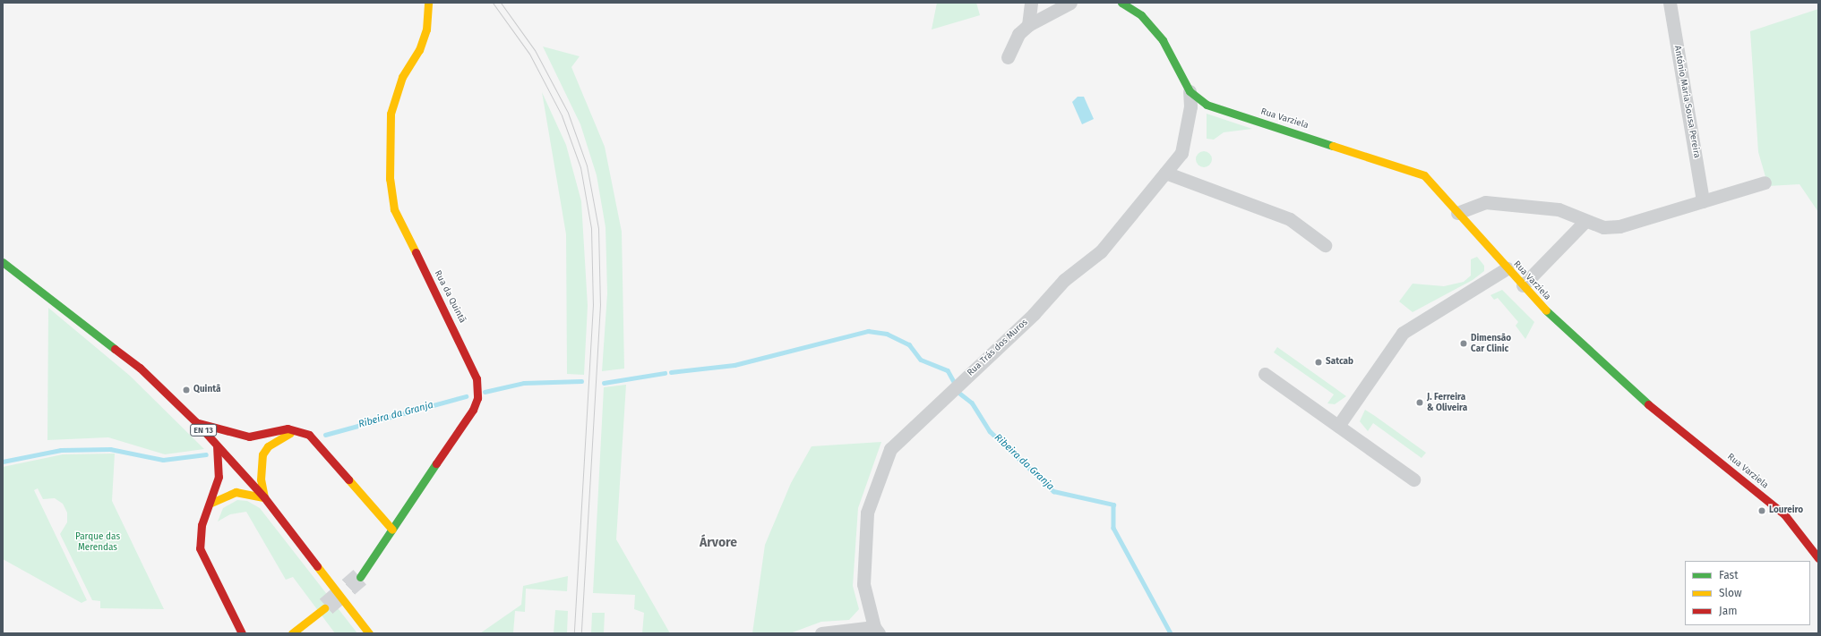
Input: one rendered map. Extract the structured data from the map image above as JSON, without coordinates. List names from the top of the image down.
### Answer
{
  "streets": {
    "street": [
      "António Maria Sousa Pereira",
      "Rua Varziela",
      "Rua da Quintã",
      "Rua Trás dos Muros",
      "EN 13"
    ]
  },
  "crossings": [
    ["Rua Varziela", "Rua Trás dos Muros"]
  ],
  "districts": ["Árvore"],
  "water": ["Ribeira da Granja"],
  "parks": ["Parque das Merendas"],
  "places": [
    "Dimensão Car Clinic",
    "Satcab",
    "Quintã",
    "J. Ferreira & Oliveira",
    "Loureiro"
  ],
  "legend": ["Fast", "Slow", "Jam"]
}
